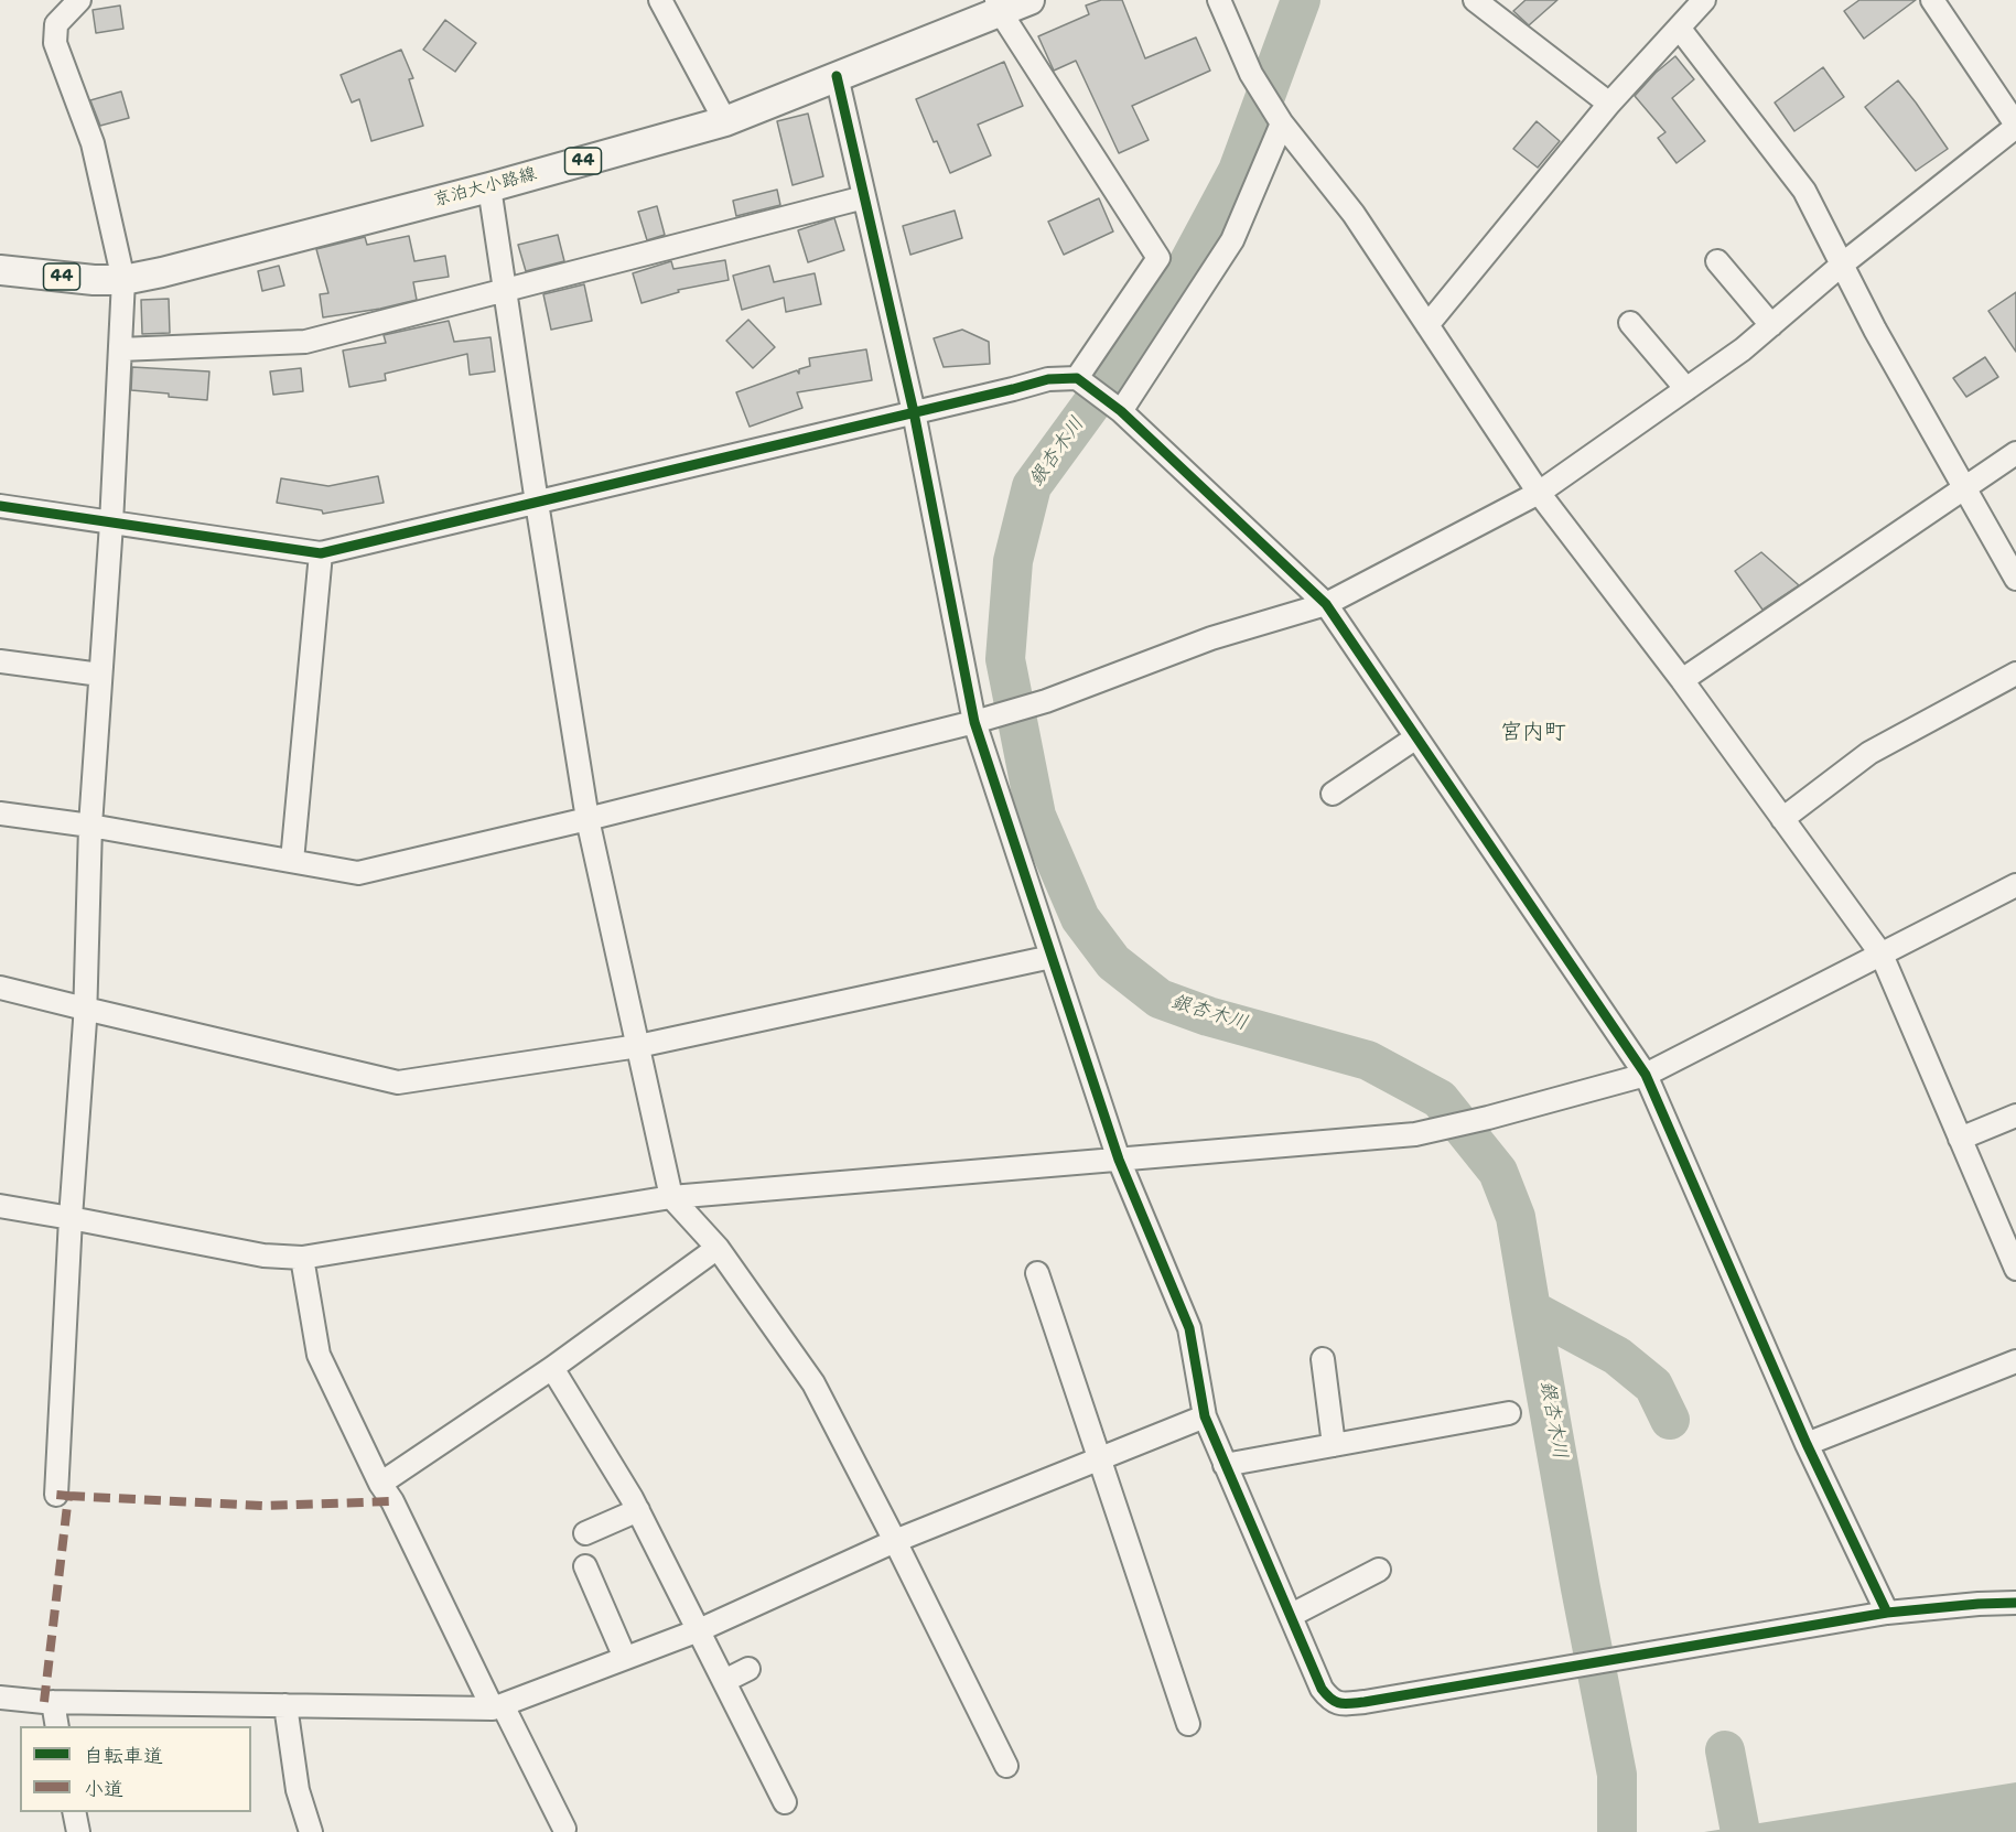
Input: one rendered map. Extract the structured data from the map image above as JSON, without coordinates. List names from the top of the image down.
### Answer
{
  "streets": {
    "main road": ["44", "京泊大小路線"]
  },
  "districts": ["宮内町"],
  "water": ["銀杏木川"],
  "legend": ["自転車道", "小道"]
}
